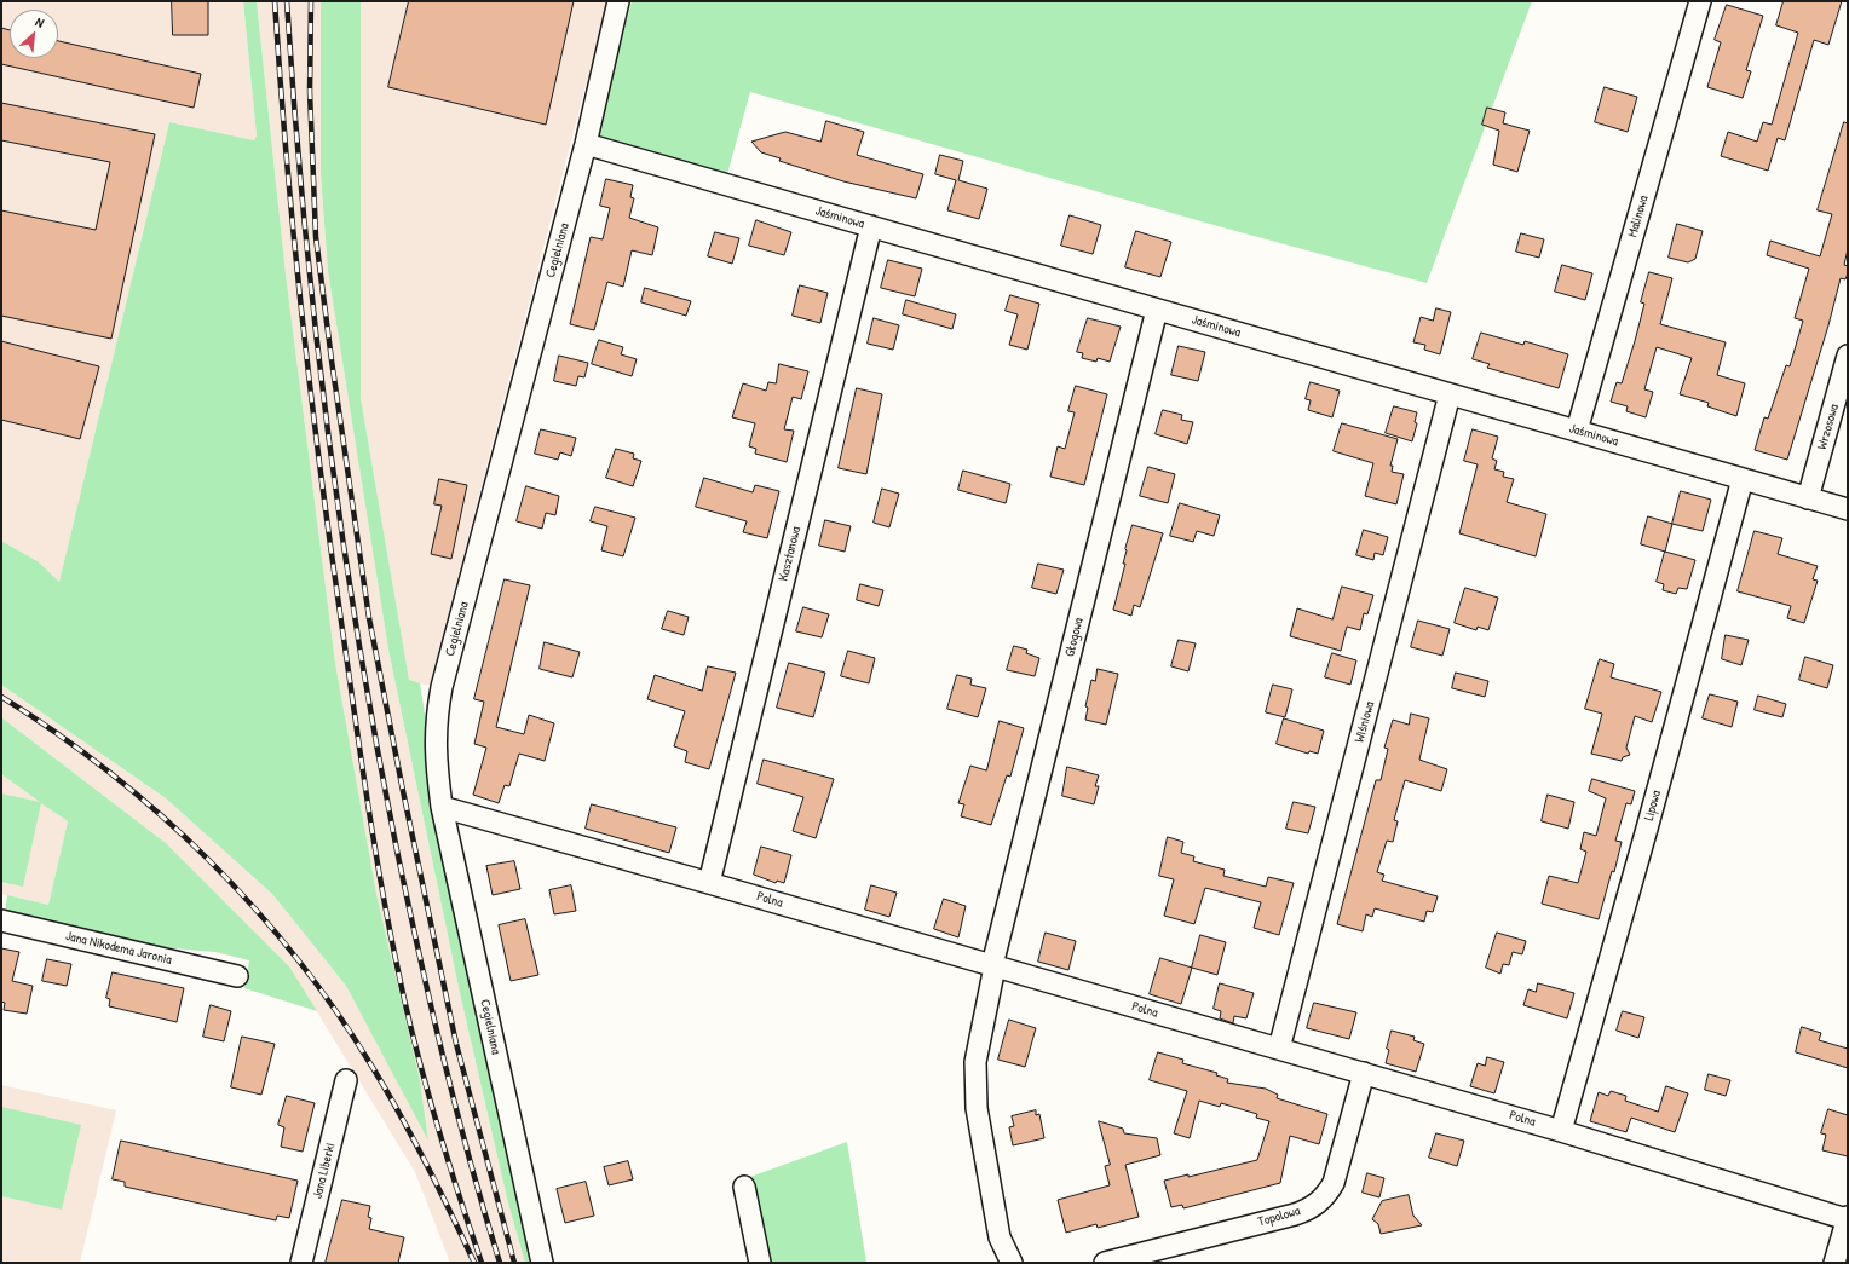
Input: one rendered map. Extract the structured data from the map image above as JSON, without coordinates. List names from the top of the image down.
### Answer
{
  "streets": {
    "street": [
      "Malinowa",
      "Jaśminowa",
      "Cegielniana",
      "Wrzosowa",
      "Kasztanowa",
      "Głogowa",
      "Wiśniowa",
      "Lipowa",
      "Polna",
      "Jana Nikodema Jaronia",
      "Jana Liberki",
      "Topolowa"
    ]
  },
  "crossings": [
    ["Malinowa", "Jaśminowa"],
    ["Jaśminowa", "Cegielniana"],
    ["Jaśminowa", "Wrzosowa"],
    ["Jaśminowa", "Kasztanowa"],
    ["Jaśminowa", "Głogowa"],
    ["Jaśminowa", "Wiśniowa"],
    ["Jaśminowa", "Lipowa"],
    ["Cegielniana", "Polna"],
    ["Kasztanowa", "Polna"],
    ["Głogowa", "Polna"],
    ["Wiśniowa", "Polna"],
    ["Lipowa", "Polna"],
    ["Polna", "Topolowa"]
  ],
  "north": "top right"
}
